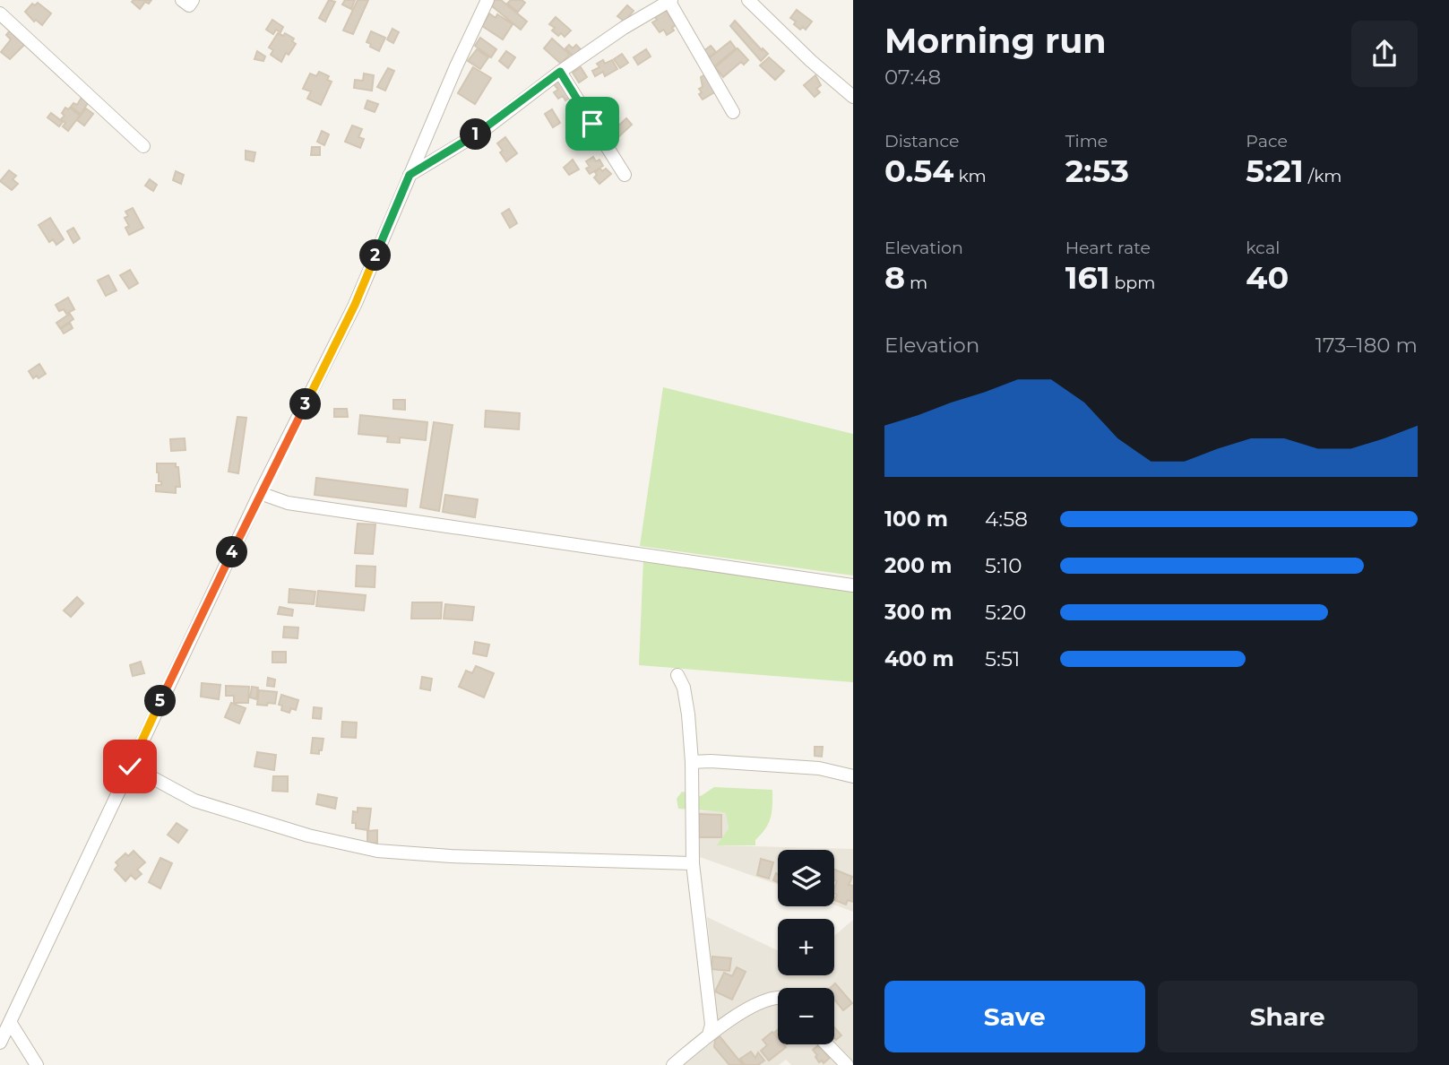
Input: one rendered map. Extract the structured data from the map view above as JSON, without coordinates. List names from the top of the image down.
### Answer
{
  "page": {
    "heading": ["Morning run", "07:48"],
    "stats": [
      ["Distance", "0.54 km"],
      ["Time", "2:53"],
      ["Pace", "5:21 /km"],
      ["Elevation", "8 m"],
      ["Heart rate", "161 bpm"],
      ["kcal", "40"]
    ],
    "pins": [
      "1",
      "2",
      "3",
      "4",
      "5"
    ],
    "chart": ["Elevation", "173–180 m"],
    "list": [
      {
        "name": "100 m",
        "note": "4:58"
      },
      {
        "name": "200 m",
        "note": "5:10"
      },
      {
        "name": "300 m",
        "note": "5:20"
      },
      {
        "name": "400 m",
        "note": "5:51"
      }
    ],
    "map_buttons": ["+", "−"],
    "buttons": ["Save", "Share"]
  }
}
